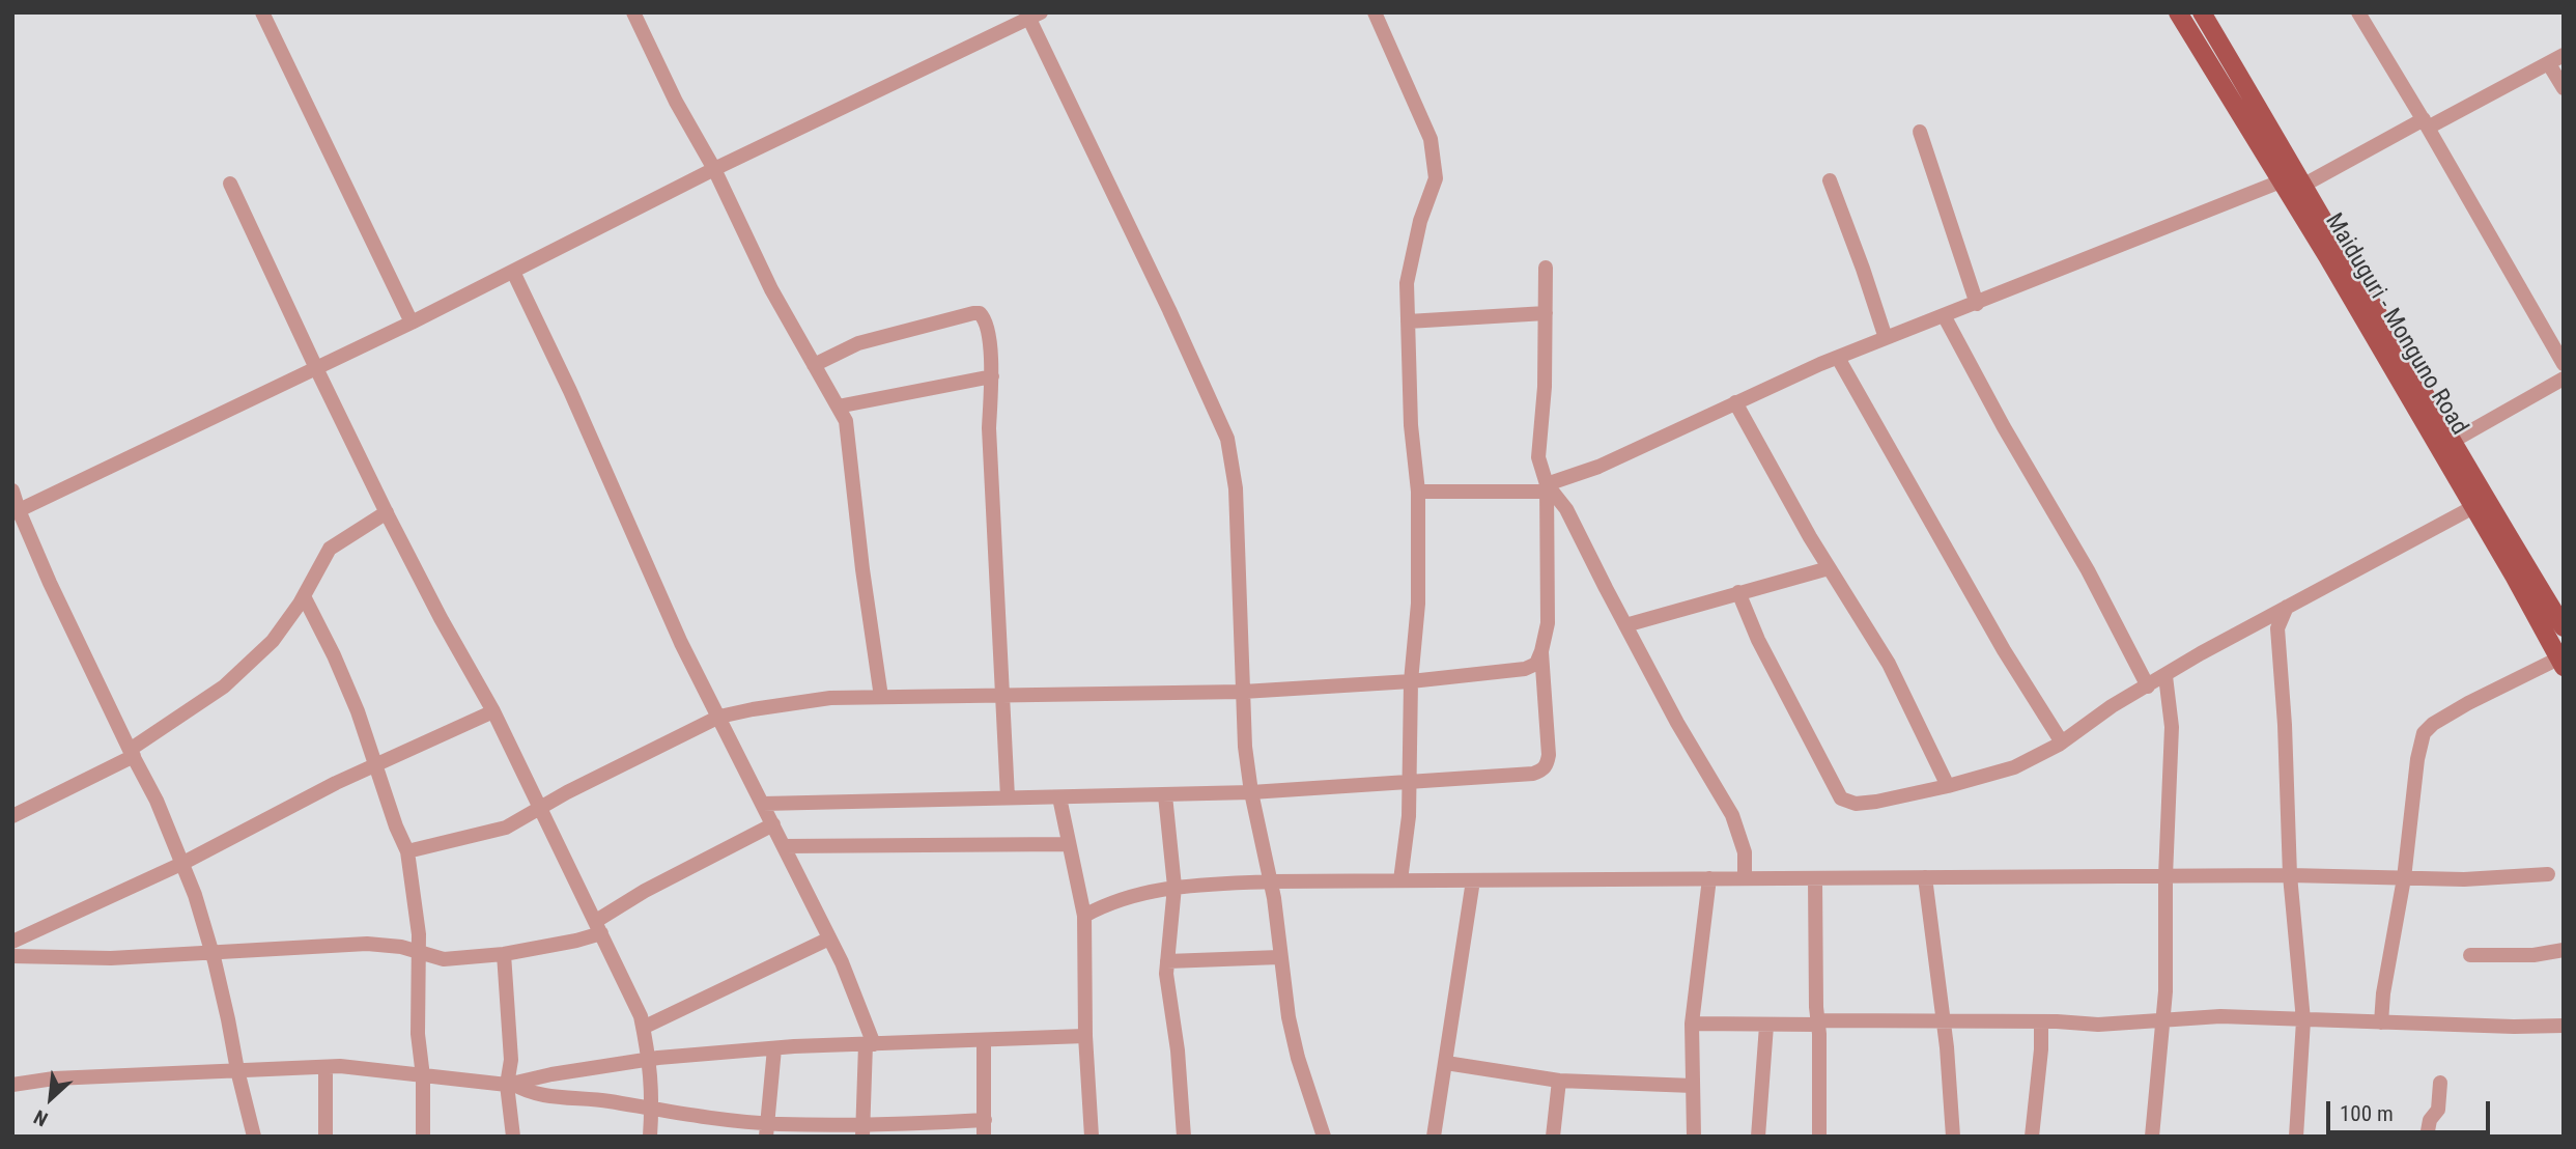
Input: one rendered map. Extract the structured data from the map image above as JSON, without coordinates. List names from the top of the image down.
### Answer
{
  "streets": {
    "main road": ["Maiduguri - Monguno Road"]
  },
  "scale_bar": "100 m",
  "north": "bottom left"
}
